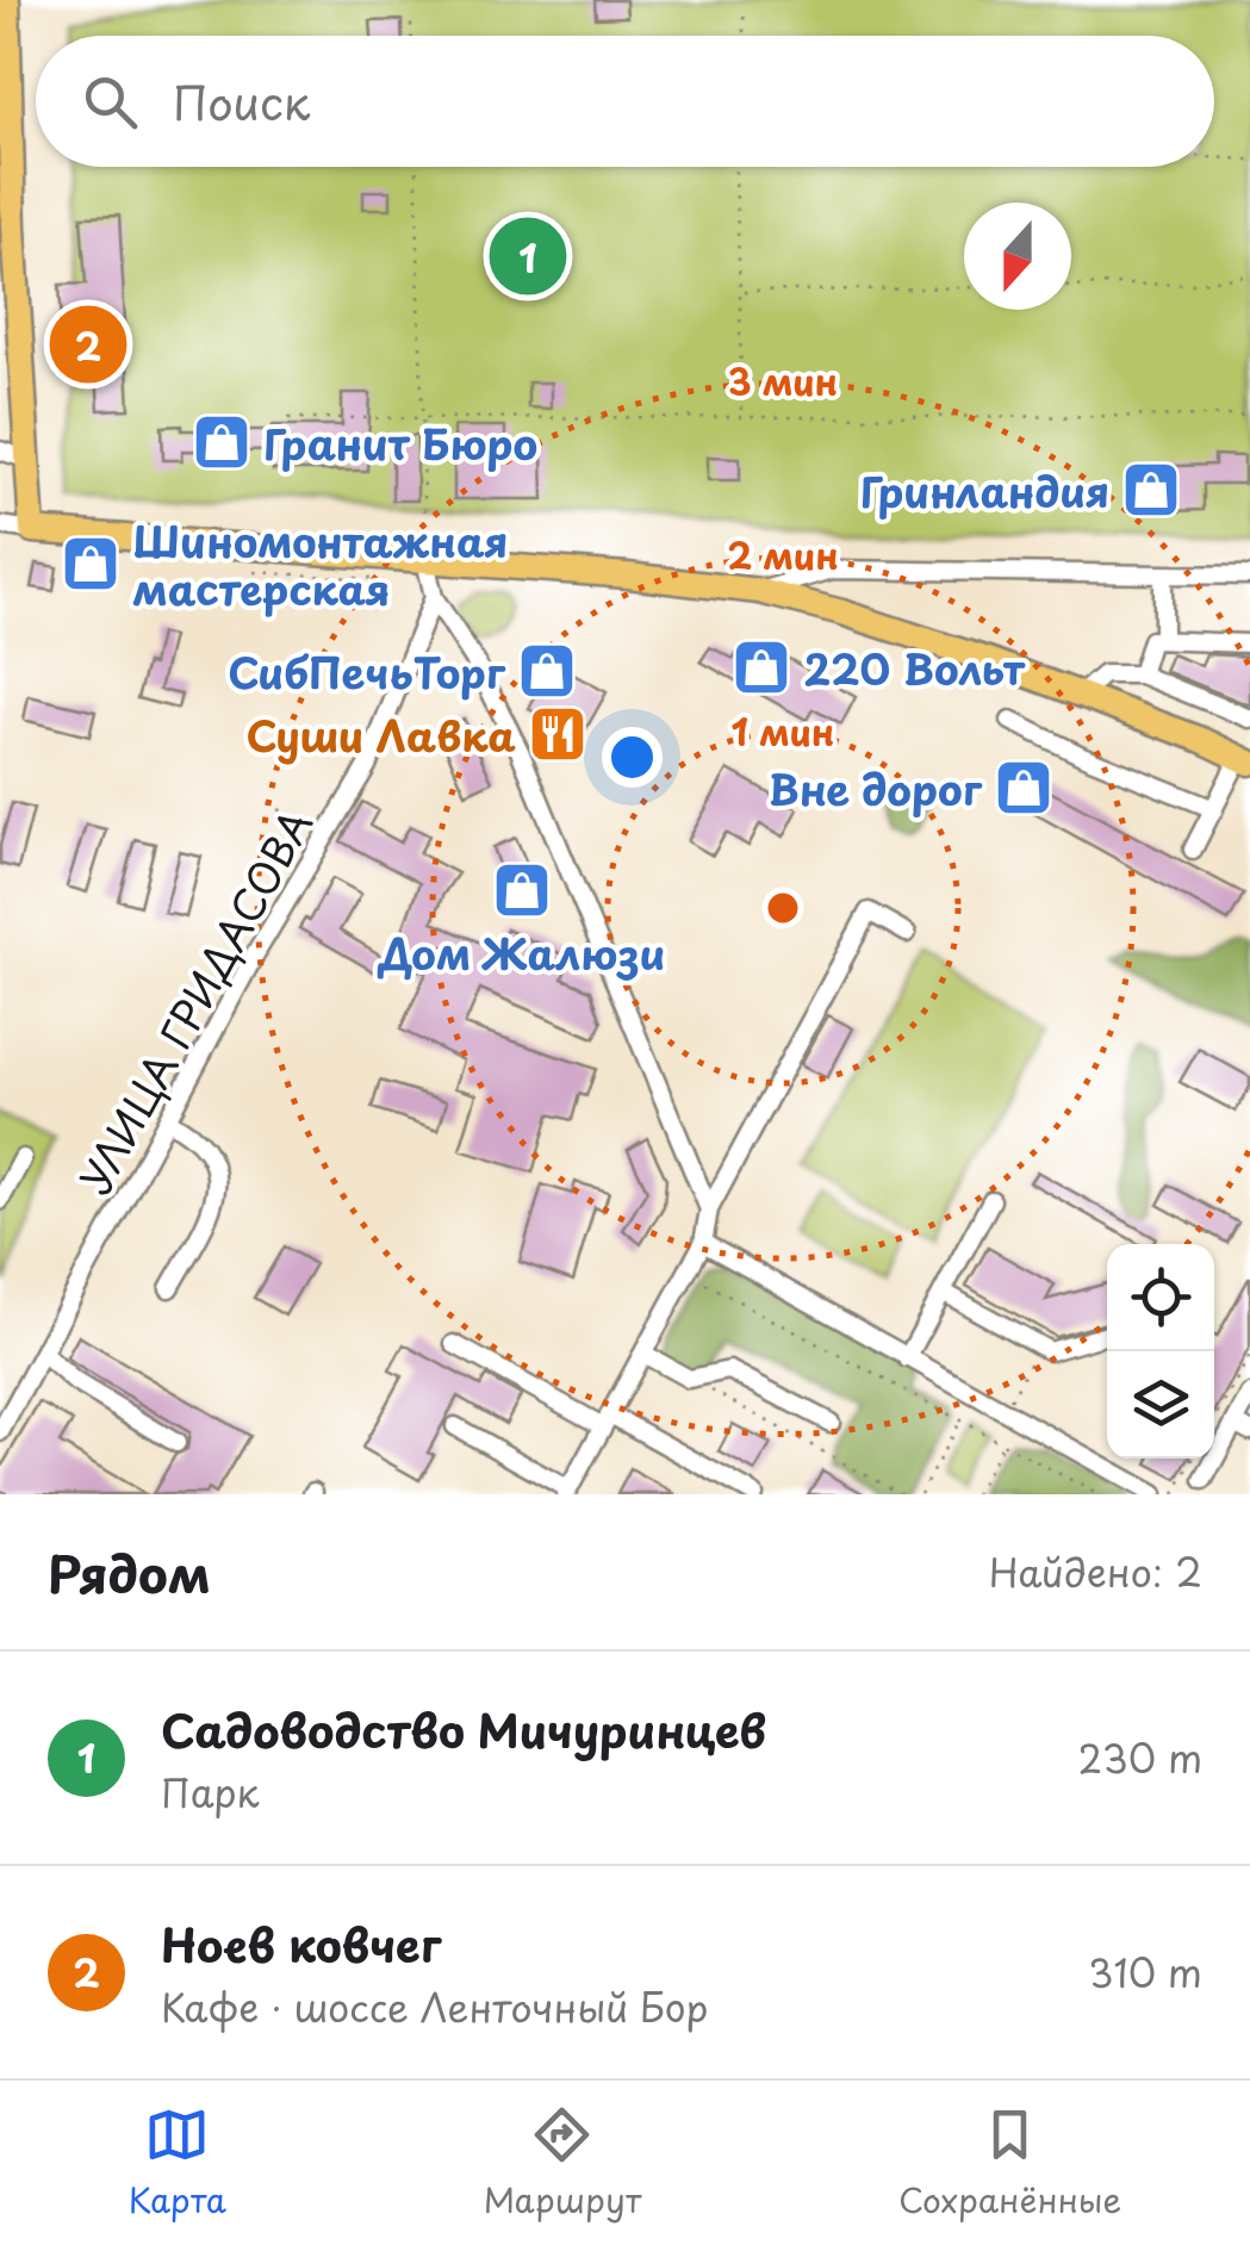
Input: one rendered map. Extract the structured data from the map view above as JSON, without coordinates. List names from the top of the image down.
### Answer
{
  "streets": {
    "street": ["УЛИЦА ГРИДАСОВА"]
  },
  "places": {
    "shop": [
      "Гранит Бюро",
      "Гринландия",
      "Шиномонтажная мастерская",
      "220 Вольт",
      "СибПечьТорг",
      "Вне дорог",
      "Дом Жалюзи"
    ],
    "restaurant": ["Суши Лавка"]
  },
  "north": "bottom",
  "page": {
    "search": "Поиск",
    "pins": ["1", "2"],
    "heading": ["Рядом", "Найдено: 2"],
    "list": [
      {
        "mark": "1",
        "name": "Садоводство Мичуринцев",
        "note": "Парк",
        "value": "230 m"
      },
      {
        "mark": "2",
        "name": "Ноев ковчег",
        "note": "Кафе · шоссе Ленточный Бор",
        "value": "310 m"
      }
    ],
    "nav": ["Карта", "Маршрут", "Сохранённые"]
  },
  "rings": ["3 мин", "2 мин", "1 мин"]
}
